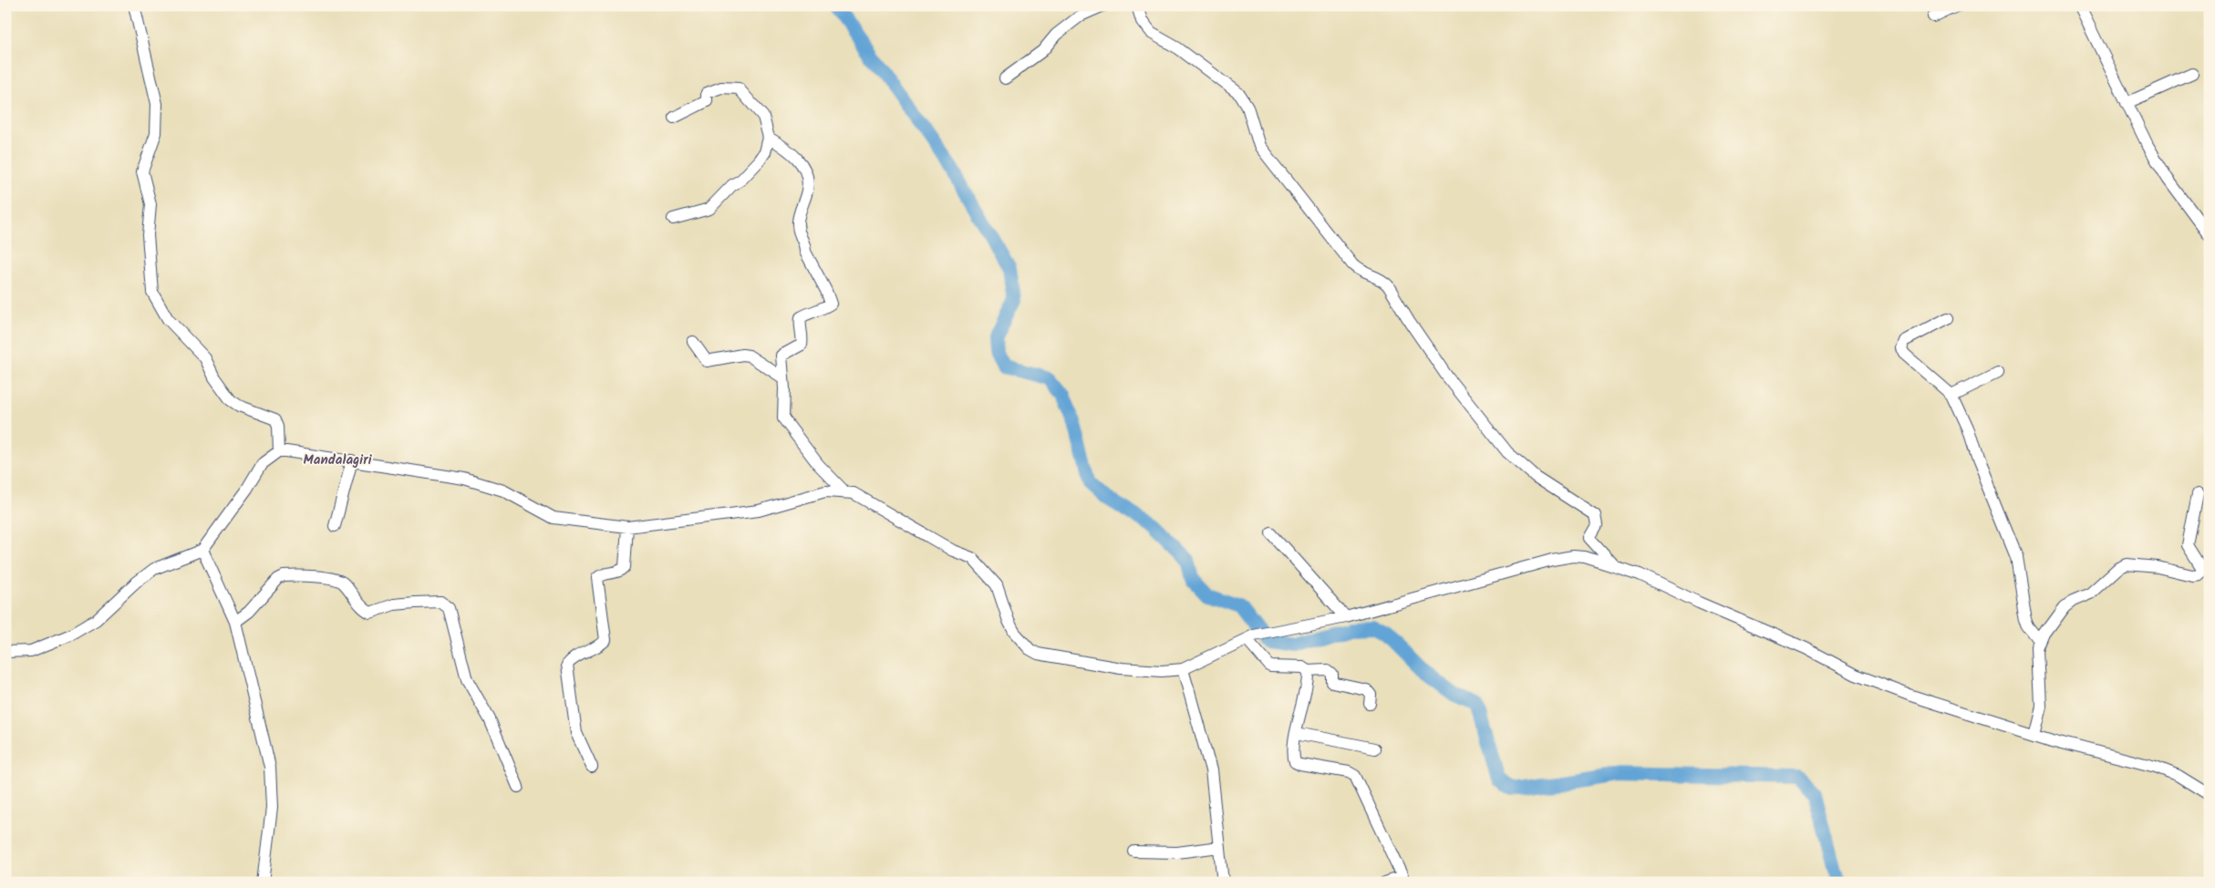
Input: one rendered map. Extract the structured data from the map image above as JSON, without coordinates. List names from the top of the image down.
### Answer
{
  "districts": ["Mandalagiri"]
}
